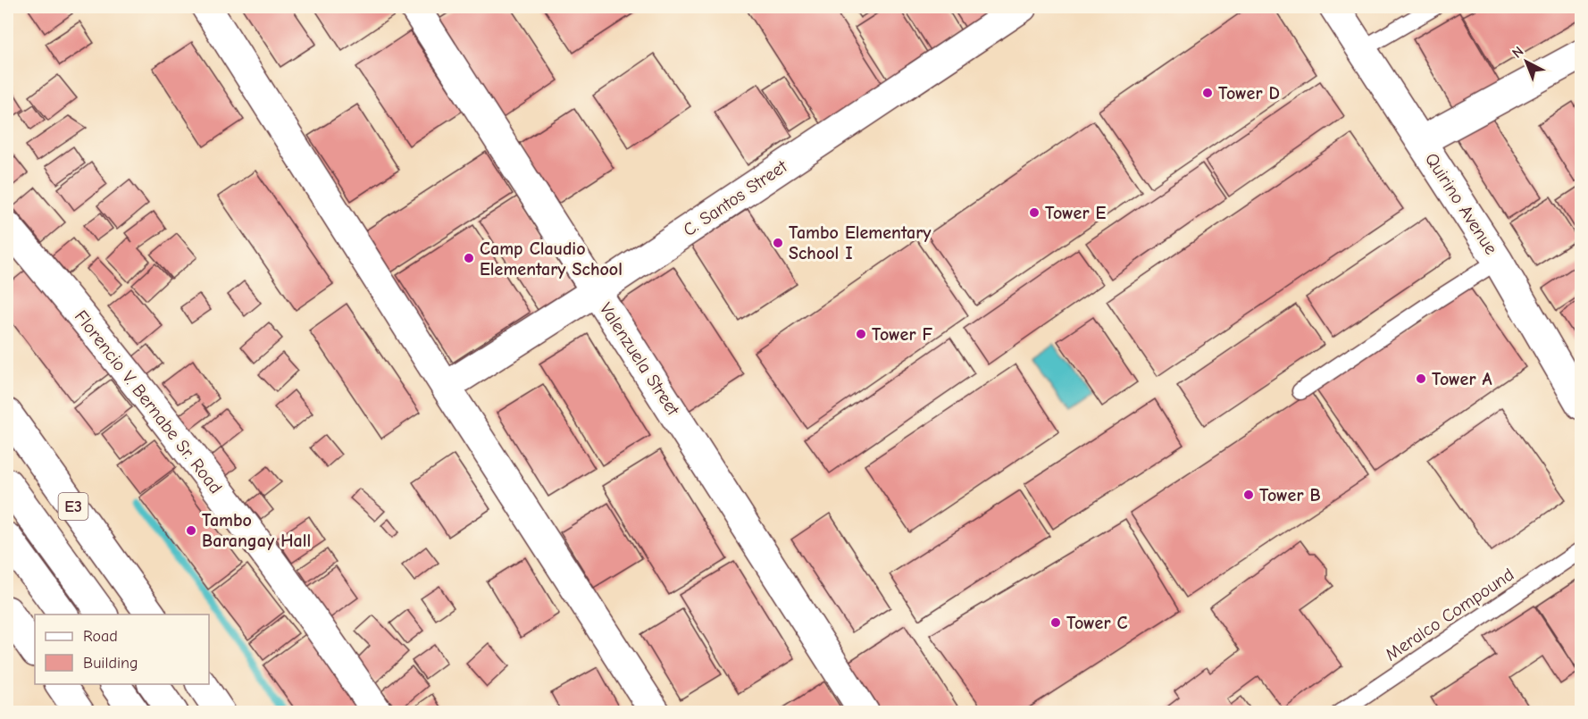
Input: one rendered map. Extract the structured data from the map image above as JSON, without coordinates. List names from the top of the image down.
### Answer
{
  "streets": {
    "main road": [
      "C. Santos Street",
      "Quirino Avenue",
      "Valenzuela Street",
      "Florencio V. Bernabe Sr. Road",
      "E3"
    ],
    "lane": ["Meralco Compound"]
  },
  "crossings": [
    ["C. Santos Street", "Valenzuela Street"]
  ],
  "places": [
    "Tower D",
    "Tower E",
    "Tambo Elementary School I",
    "Camp Claudio Elementary School",
    "Tower F",
    "Tower A",
    "Tower B",
    "Tambo Barangay Hall",
    "Tower C"
  ],
  "legend": ["Road", "Building"],
  "north": "top left"
}
